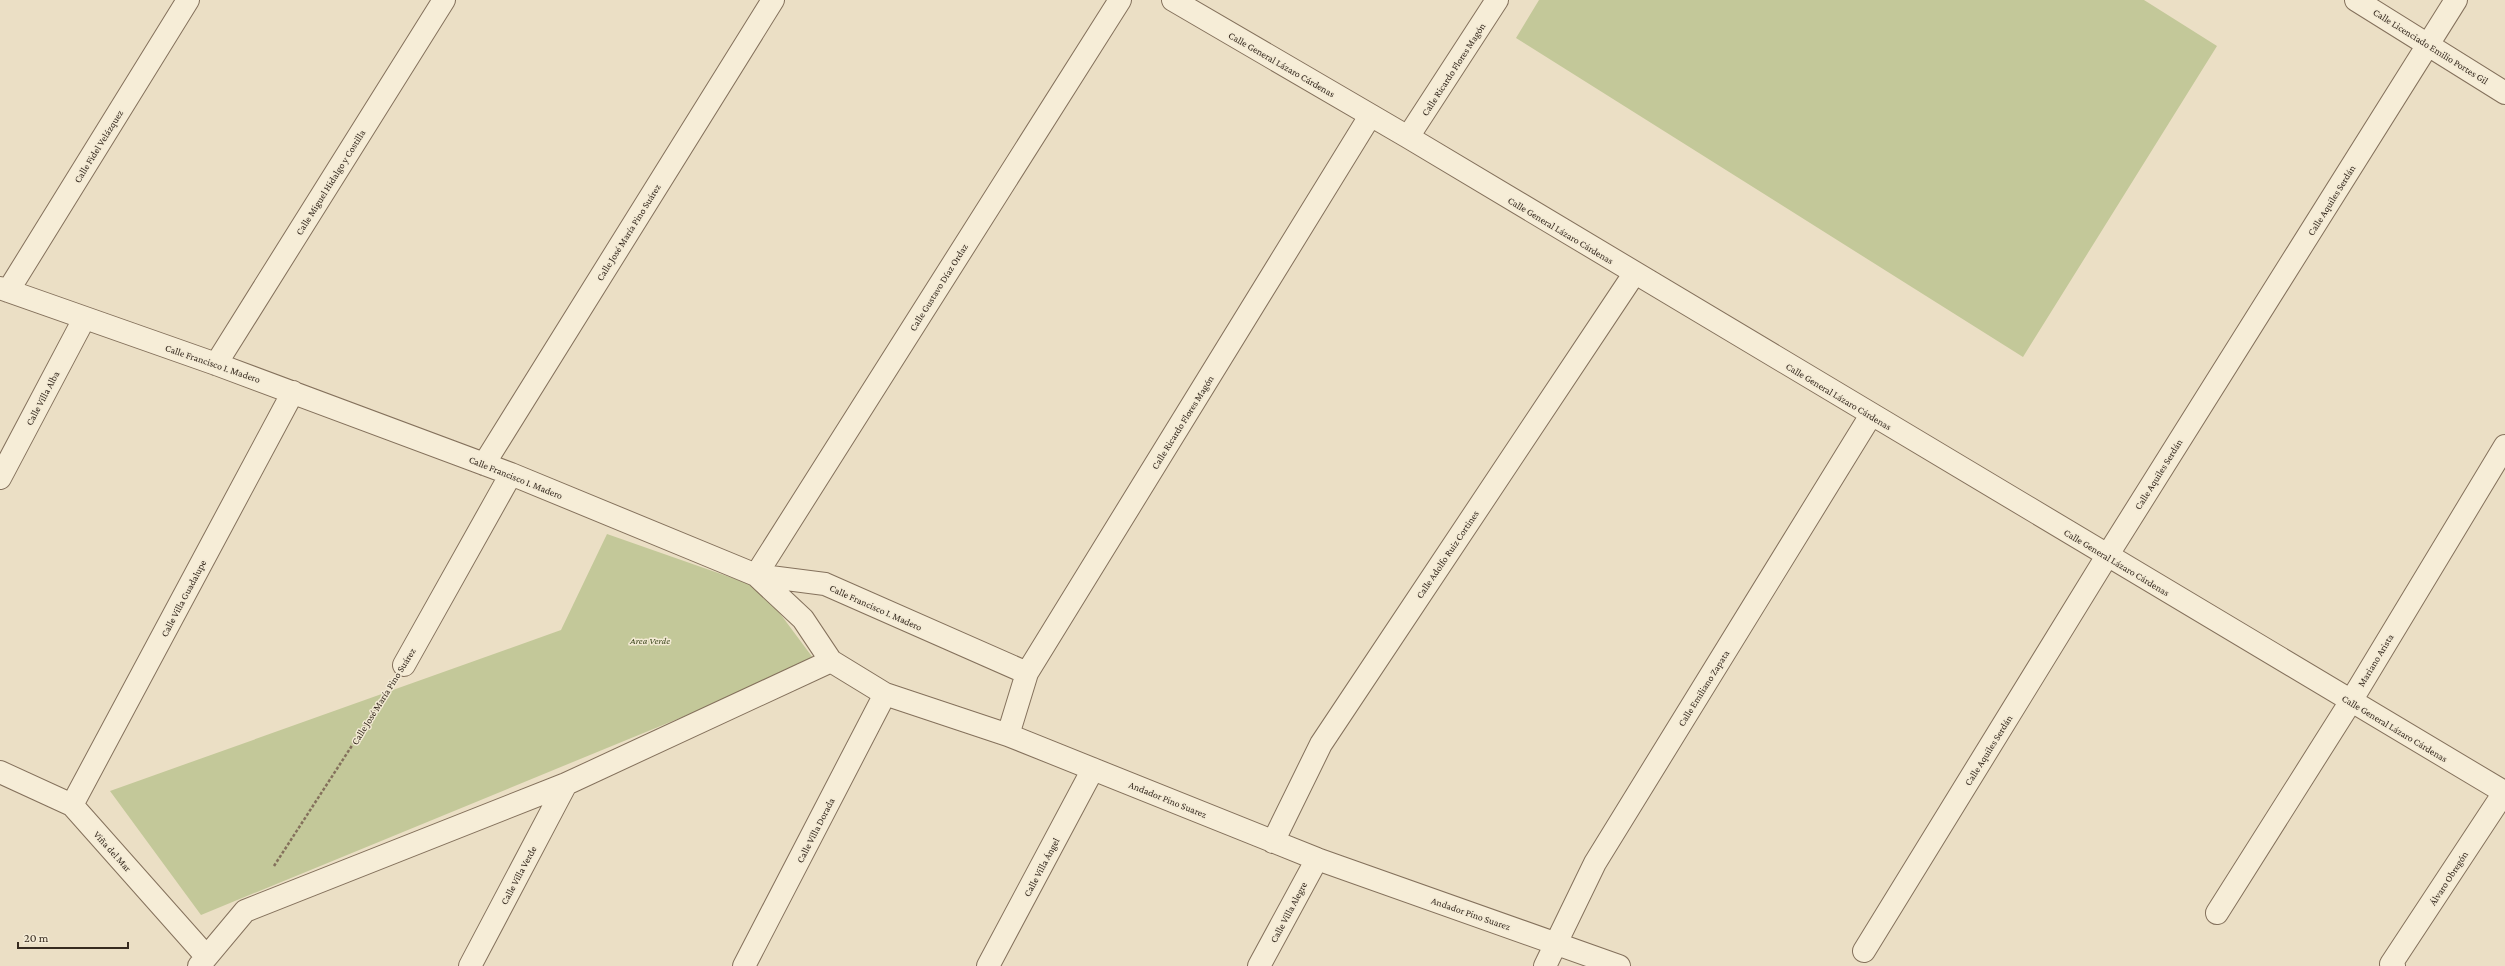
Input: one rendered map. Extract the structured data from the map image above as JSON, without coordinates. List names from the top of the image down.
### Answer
{
  "streets": {
    "street": [
      "Calle Licenciado Emilio Portes Gil",
      "Calle General Lázaro Cárdenas",
      "Calle Ricardo Flores Magón",
      "Calle Fidel Velázquez",
      "Calle Miguel Hidalgo y Costilla",
      "Calle Aquiles Serdán",
      "Calle José María Pino Suárez",
      "Calle Gustavo Díaz Ordaz",
      "Calle Francisco I. Madero",
      "Calle Villa Alba",
      "Calle Adolfo Ruiz Cortines",
      "Calle Villa Guadalupe",
      "Mariano Arista",
      "Calle Emiliano Zapata",
      "Andador Pino Suarez",
      "Calle Villa Dorada",
      "Viña del Mar",
      "Calle Villa Ángel",
      "Calle Villa Verde",
      "Álvaro Obregón",
      "Calle Villa Alegre"
    ]
  },
  "crossings": [
    ["Calle Licenciado Emilio Portes Gil", "Calle Aquiles Serdán"],
    ["Calle General Lázaro Cárdenas", "Calle Ricardo Flores Magón"],
    ["Calle General Lázaro Cárdenas", "Calle Aquiles Serdán"],
    ["Calle General Lázaro Cárdenas", "Calle Adolfo Ruiz Cortines"],
    ["Calle General Lázaro Cárdenas", "Mariano Arista"],
    ["Calle General Lázaro Cárdenas", "Calle Emiliano Zapata"],
    ["Calle General Lázaro Cárdenas", "Álvaro Obregón"],
    ["Calle Ricardo Flores Magón", "Calle Francisco I. Madero"],
    ["Calle Ricardo Flores Magón", "Andador Pino Suarez"],
    ["Calle Fidel Velázquez", "Calle Francisco I. Madero"],
    ["Calle Miguel Hidalgo y Costilla", "Calle Francisco I. Madero"],
    ["Calle José María Pino Suárez", "Calle Francisco I. Madero"],
    ["Calle Gustavo Díaz Ordaz", "Calle Francisco I. Madero"],
    ["Calle Gustavo Díaz Ordaz", "Andador Pino Suarez"],
    ["Calle Francisco I. Madero", "Calle Villa Alba"],
    ["Calle Francisco I. Madero", "Calle Villa Guadalupe"],
    ["Calle Francisco I. Madero", "Andador Pino Suarez"],
    ["Calle Adolfo Ruiz Cortines", "Andador Pino Suarez"],
    ["Calle Villa Guadalupe", "Viña del Mar"],
    ["Calle Emiliano Zapata", "Andador Pino Suarez"],
    ["Andador Pino Suarez", "Calle Villa Dorada"],
    ["Andador Pino Suarez", "Calle Villa Ángel"],
    ["Andador Pino Suarez", "Calle Villa Alegre"]
  ],
  "parks": ["Area Verde"],
  "scale_bar": "20 m"
}
